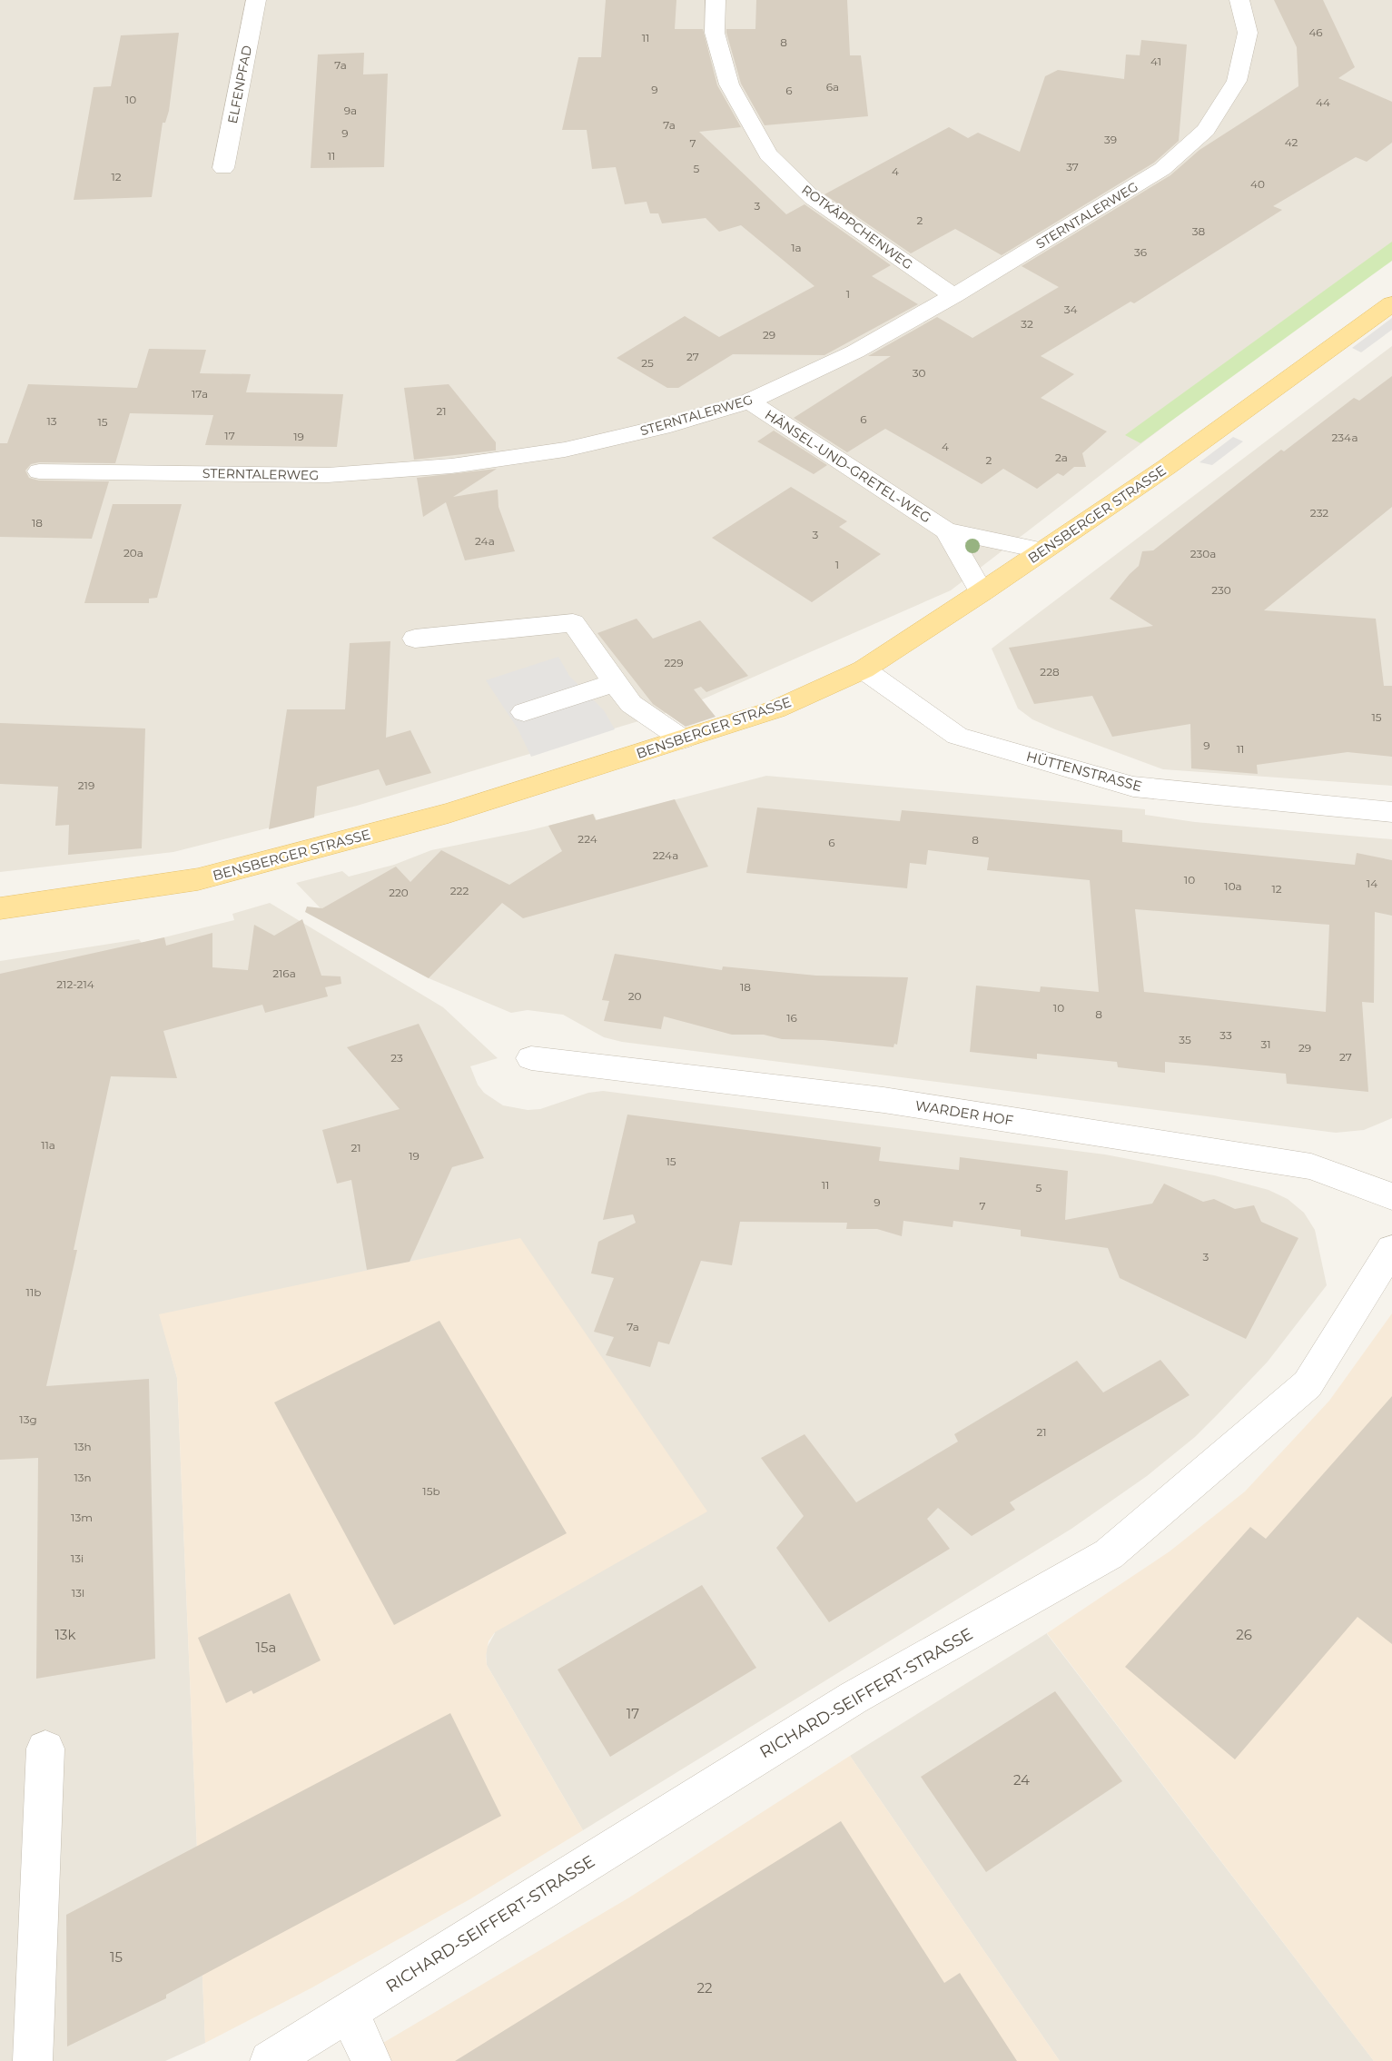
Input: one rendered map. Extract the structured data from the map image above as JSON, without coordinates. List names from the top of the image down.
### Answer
{
  "streets": {
    "main road": ["BENSBERGER STRASSE"],
    "street": [
      "ELFENPFAD",
      "STERNTALERWEG",
      "ROTKÄPPCHENWEG",
      "HÄNSEL-UND-GRETEL-WEG",
      "HÜTTENSTRASSE",
      "WARDER HOF",
      "RICHARD-SEIFFERT-STRASSE"
    ]
  },
  "crossings": [
    ["STERNTALERWEG", "ROTKÄPPCHENWEG"],
    ["STERNTALERWEG", "HÄNSEL-UND-GRETEL-WEG"],
    ["HÄNSEL-UND-GRETEL-WEG", "BENSBERGER STRASSE"],
    ["BENSBERGER STRASSE", "HÜTTENSTRASSE"]
  ],
  "house_numbers": [
    "46",
    "11",
    "8",
    "41",
    "7a",
    "6a",
    "9",
    "6",
    "10",
    "44",
    "9a",
    "7a",
    "9",
    "39",
    "42",
    "7",
    "11",
    "37",
    "5",
    "4",
    "12",
    "40",
    "3",
    "2",
    "38",
    "1a",
    "36",
    "1",
    "34",
    "32",
    "29",
    "27",
    "25",
    "30",
    "17a",
    "21",
    "6",
    "13",
    "15",
    "17",
    "19",
    "234a",
    "4",
    "2a",
    "2",
    "232",
    "18",
    "3",
    "24a",
    "20a",
    "230a",
    "1",
    "230",
    "229",
    "228",
    "15",
    "9",
    "11",
    "219",
    "224",
    "8",
    "6",
    "224a",
    "10",
    "14",
    "10a",
    "12",
    "222",
    "220",
    "216a",
    "212-214",
    "18",
    "20",
    "10",
    "8",
    "16",
    "33",
    "35",
    "31",
    "29",
    "27",
    "23",
    "11a",
    "21",
    "19",
    "15",
    "11",
    "5",
    "9",
    "7",
    "3",
    "11b",
    "7a",
    "13g",
    "21",
    "13h",
    "13n",
    "15b",
    "13m",
    "13i",
    "13l",
    "13k",
    "26",
    "15a",
    "17",
    "24",
    "15",
    "22"
  ]
}
